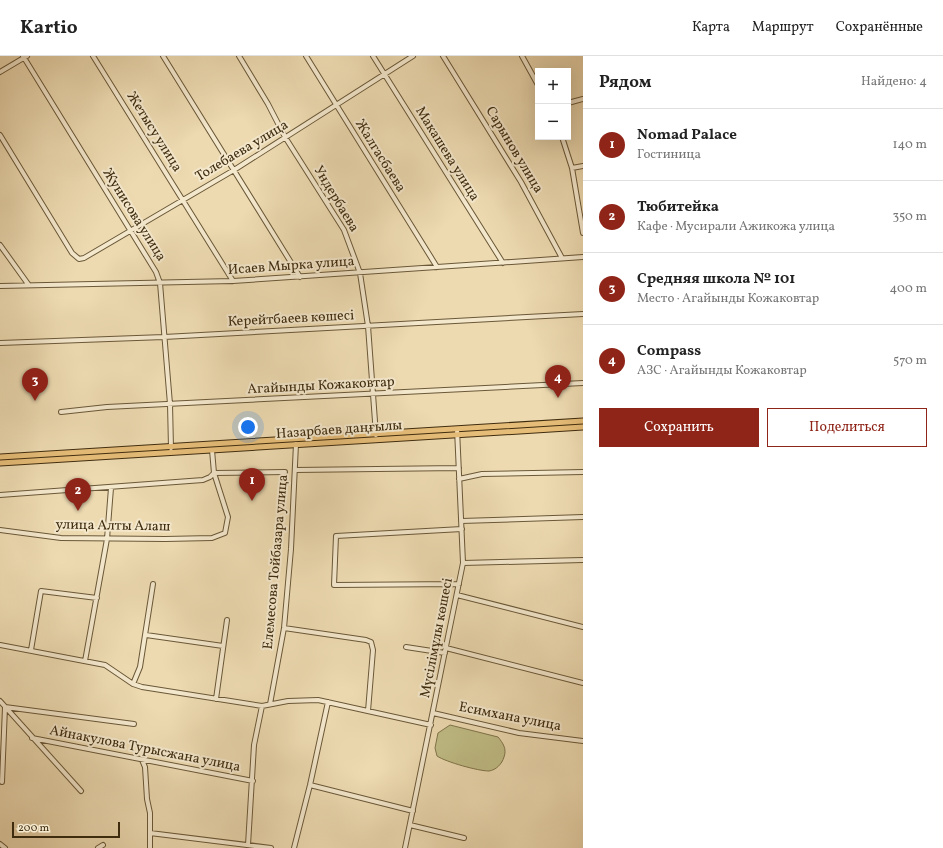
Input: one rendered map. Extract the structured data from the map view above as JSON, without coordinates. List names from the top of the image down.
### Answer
{
  "streets": {
    "main road": ["Назарбаев даңғылы"],
    "street": [
      "Жетысу улица",
      "Сарынов улица",
      "Толебаева улица",
      "Макашева улица",
      "Жалгасбаева",
      "Ундербаева",
      "Жунисова улица",
      "Исаев Мырка улица",
      "Керейтбаеев көшесі",
      "Агайынды Кожаковтар",
      "улица Алты Алаш",
      "Елемесова Тойбазара улица",
      "Мүсілімұлы көшесі",
      "Есимхана улица",
      "Айнакулова Турысжана улица"
    ]
  },
  "crossings": [
    ["Жетысу улица", "Толебаева улица"],
    ["Жетысу улица", "Исаев Мырка улица"],
    ["Сарынов улица", "Исаев Мырка улица"],
    ["Толебаева улица", "Макашева улица"],
    ["Толебаева улица", "Жалгасбаева"],
    ["Толебаева улица", "Ундербаева"],
    ["Толебаева улица", "Жунисова улица"],
    ["Макашева улица", "Исаев Мырка улица"],
    ["Жалгасбаева", "Исаев Мырка улица"],
    ["Ундербаева", "Исаев Мырка улица"],
    ["Ундербаева", "Керейтбаеев көшесі"],
    ["Ундербаева", "Агайынды Кожаковтар"],
    ["Ундербаева", "Назарбаев даңғылы"],
    ["Жунисова улица", "Исаев Мырка улица"],
    ["Жунисова улица", "Керейтбаеев көшесі"],
    ["Жунисова улица", "Агайынды Кожаковтар"],
    ["Жунисова улица", "Назарбаев даңғылы"],
    ["Назарбаев даңғылы", "Елемесова Тойбазара улица"],
    ["Назарбаев даңғылы", "Мүсілімұлы көшесі"],
    ["Мүсілімұлы көшесі", "Есимхана улица"]
  ],
  "scale_bar": "200 m",
  "page": {
    "header": "Kartio",
    "nav": ["Карта", "Маршрут", "Сохранённые"],
    "heading": ["Рядом", "Найдено: 4"],
    "map_buttons": ["+", "−"],
    "list": [
      {
        "mark": "1",
        "name": "Nomad Palace",
        "note": "Гостиница",
        "value": "140 m"
      },
      {
        "mark": "2",
        "name": "Тюбитейка",
        "note": "Кафе · Мусирали Ажикожа улица",
        "value": "350 m"
      },
      {
        "mark": "3",
        "name": "Средняя школа № 101",
        "note": "Место · Агайынды Кожаковтар",
        "value": "400 m"
      },
      {
        "mark": "4",
        "name": "Compass",
        "note": "АЗС · Агайынды Кожаковтар",
        "value": "570 m"
      }
    ],
    "pins": [
      "4",
      "3",
      "1",
      "2"
    ],
    "buttons": ["Сохранить", "Поделиться"],
    "scale": "200 m"
  }
}
